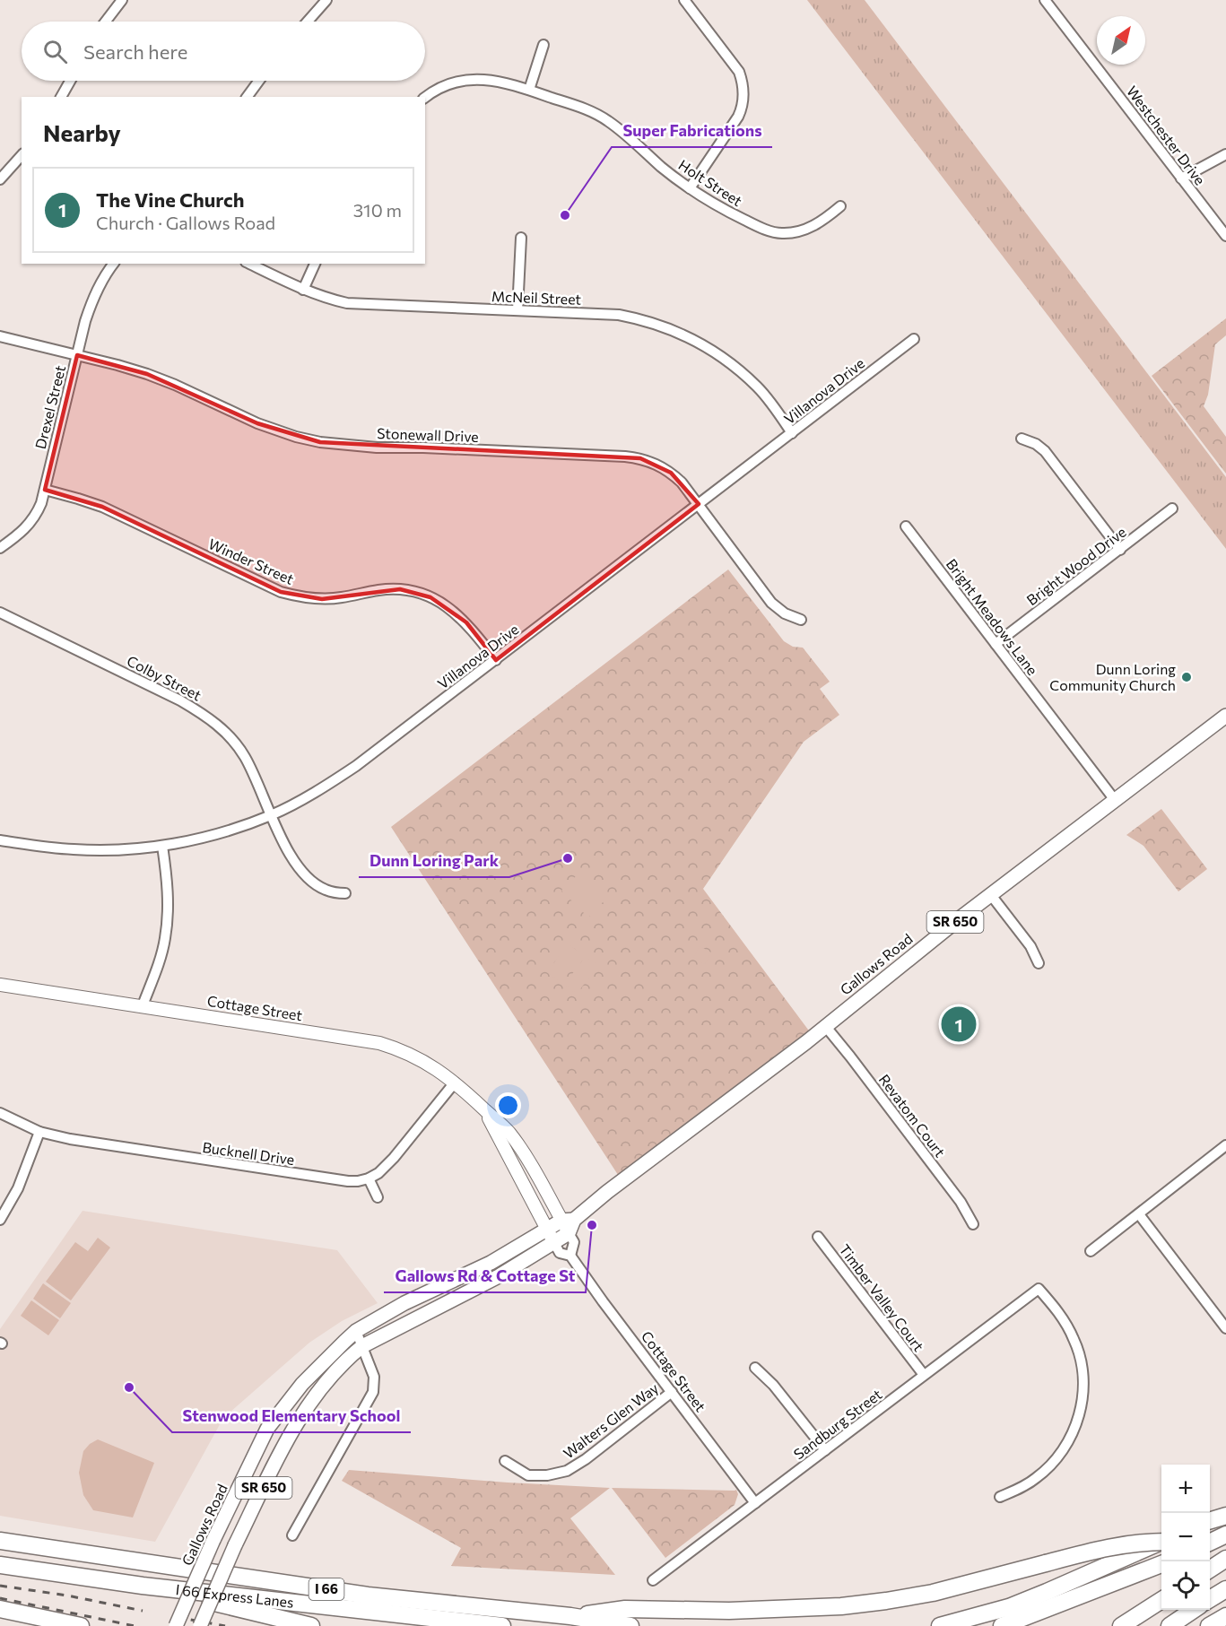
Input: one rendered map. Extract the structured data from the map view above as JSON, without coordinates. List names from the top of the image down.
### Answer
{
  "streets": {
    "highway": ["I 66", "I 66 Express Lanes"],
    "main road": ["SR 650", "Gallows Road"],
    "street": [
      "Westchester Drive",
      "Holt Street",
      "McNeil Street",
      "Villanova Drive",
      "Drexel Street",
      "Stonewall Drive",
      "Winder Street",
      "Bright Wood Drive",
      "Bright Meadows Lane",
      "Colby Street",
      "Cottage Street",
      "Revatom Court",
      "Bucknell Drive",
      "Timber Valley Court",
      "Walters Glen Way",
      "Sandburg Street"
    ]
  },
  "crossings": [
    ["McNeil Street", "Villanova Drive"],
    ["Villanova Drive", "Stonewall Drive"],
    ["Villanova Drive", "Winder Street"],
    ["Villanova Drive", "Colby Street"],
    ["Drexel Street", "Stonewall Drive"],
    ["Drexel Street", "Winder Street"],
    ["Bright Wood Drive", "Bright Meadows Lane"],
    ["Bright Meadows Lane", "Gallows Road"],
    ["SR 650", "Gallows Road"],
    ["SR 650", "Cottage Street"],
    ["Gallows Road", "Cottage Street"],
    ["Gallows Road", "Revatom Court"],
    ["Cottage Street", "Walters Glen Way"],
    ["Cottage Street", "Sandburg Street"],
    ["Timber Valley Court", "Sandburg Street"]
  ],
  "places": [
    "Super Fabrications",
    "Dunn Loring Community Church",
    "Dunn Loring Park",
    "Gallows Rd & Cottage St",
    "Stenwood Elementary School"
  ],
  "north": "top right",
  "page": {
    "search": "Search here",
    "heading": "Nearby",
    "list": [
      {
        "mark": "1",
        "name": "The Vine Church",
        "note": "Church · Gallows Road",
        "value": "310 m"
      }
    ],
    "pins": "1",
    "map_buttons": ["+", "−"]
  }
}
